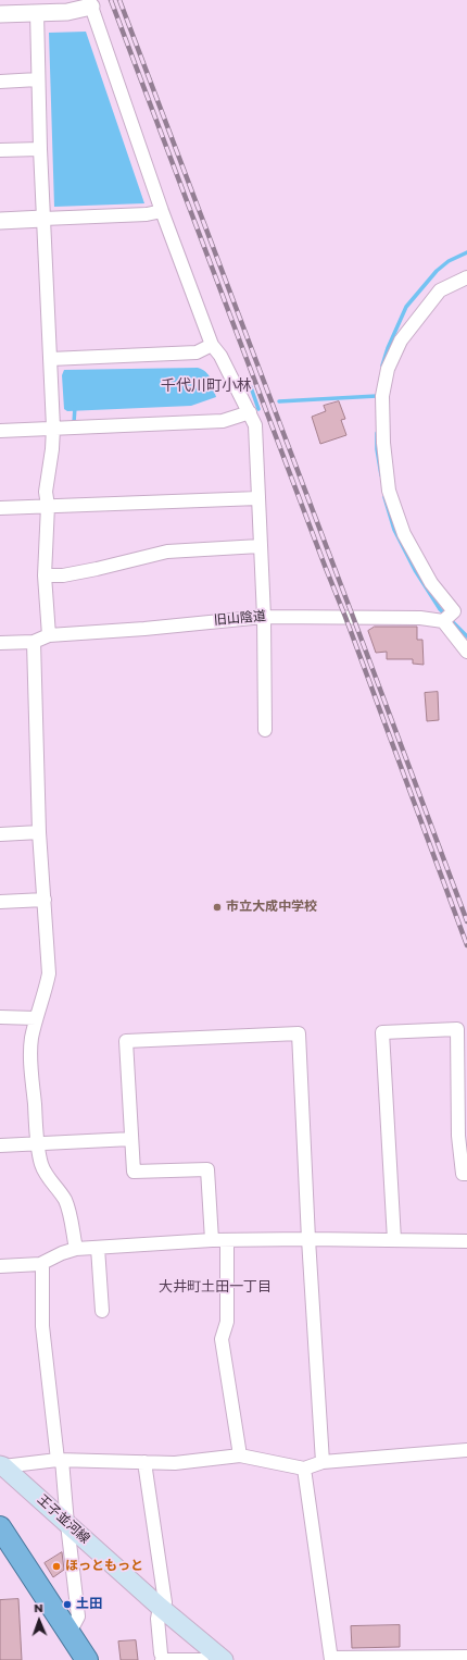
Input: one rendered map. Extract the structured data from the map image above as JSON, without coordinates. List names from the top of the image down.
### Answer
{
  "streets": {
    "main road": ["王子並河線"],
    "street": ["旧山陰道"]
  },
  "districts": ["千代川町小林", "大井町土田一丁目"],
  "places": ["市立大成中学校", "ほっともっと", "土田"],
  "north": "top"
}
